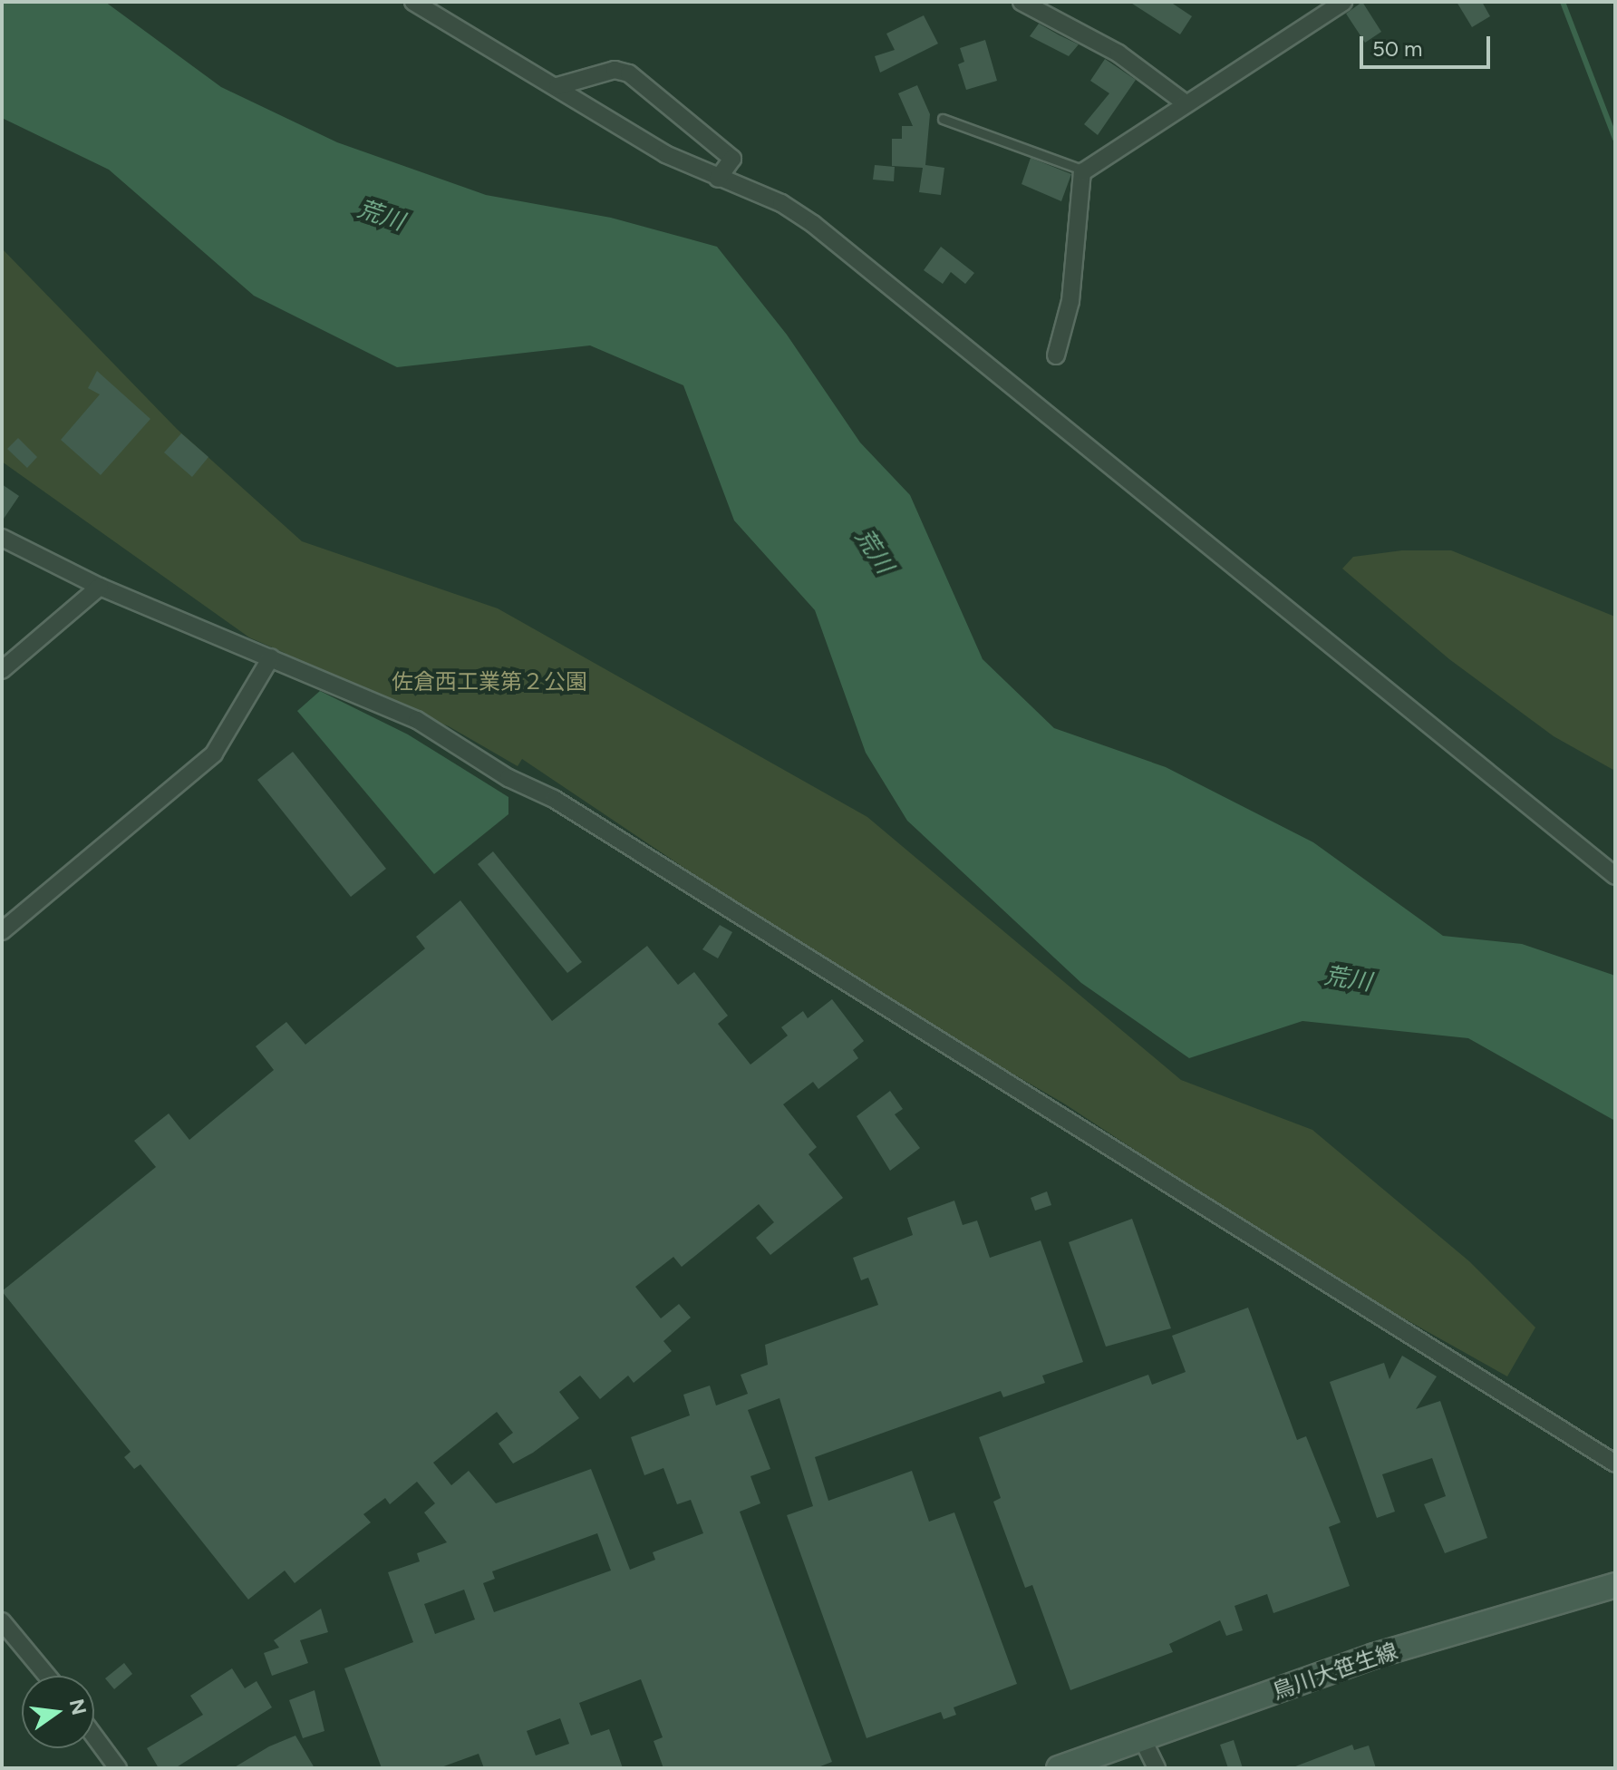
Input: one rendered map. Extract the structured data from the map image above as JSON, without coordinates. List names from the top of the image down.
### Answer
{
  "streets": {
    "street": ["鳥川大笹生線"]
  },
  "water": ["荒川"],
  "parks": ["佐倉西工業第２公園"],
  "scale_bar": "50 m",
  "north": "right"
}
